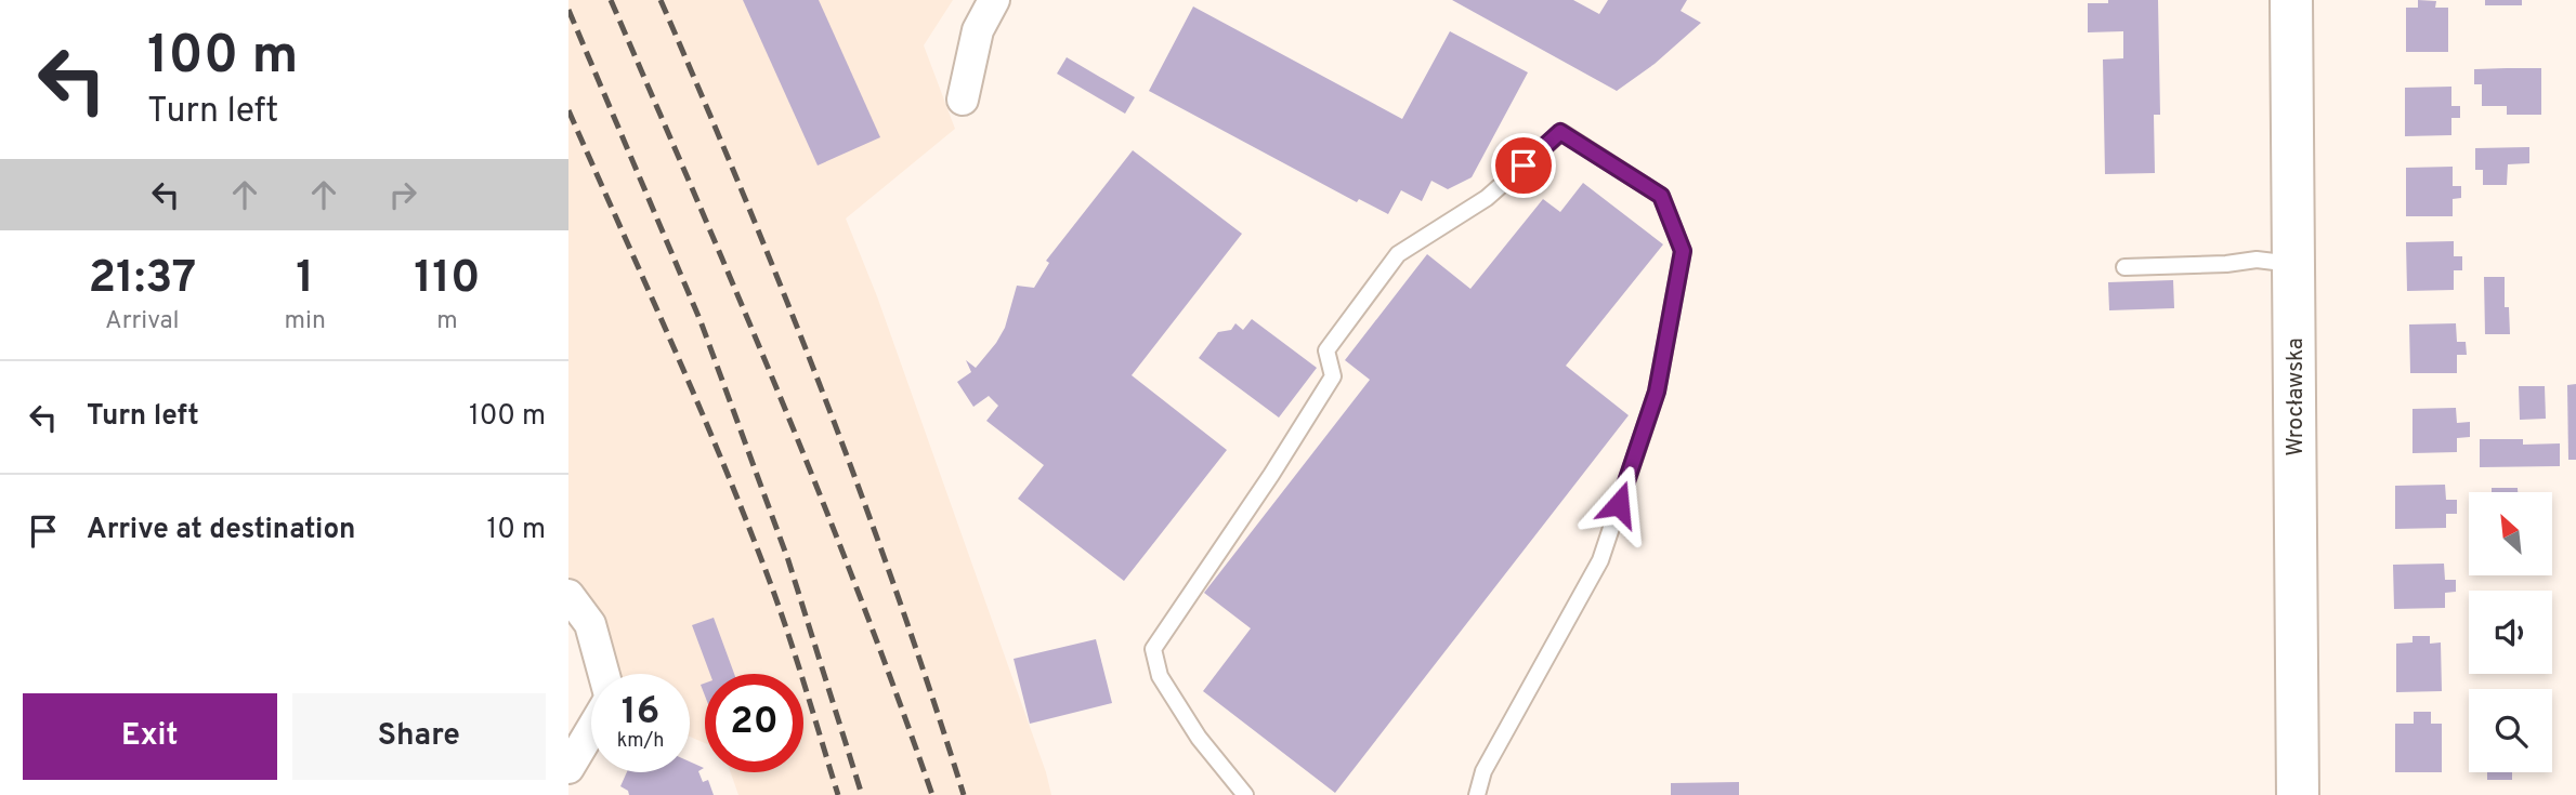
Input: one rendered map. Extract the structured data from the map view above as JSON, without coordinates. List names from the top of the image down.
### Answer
{
  "streets": {
    "street": ["Wrocławska"]
  },
  "north": "top left",
  "page": {
    "turn": ["100 m", "Turn left"],
    "eta": [
      "21:37",
      "Arrival",
      "1",
      "min",
      "110",
      "m"
    ],
    "list": [
      {
        "name": "Turn left",
        "value": "100 m"
      },
      {
        "name": "Arrive at destination",
        "value": "10 m"
      }
    ],
    "speed": "16 km/h",
    "limit": "20",
    "buttons": ["Exit", "Share"]
  }
}
